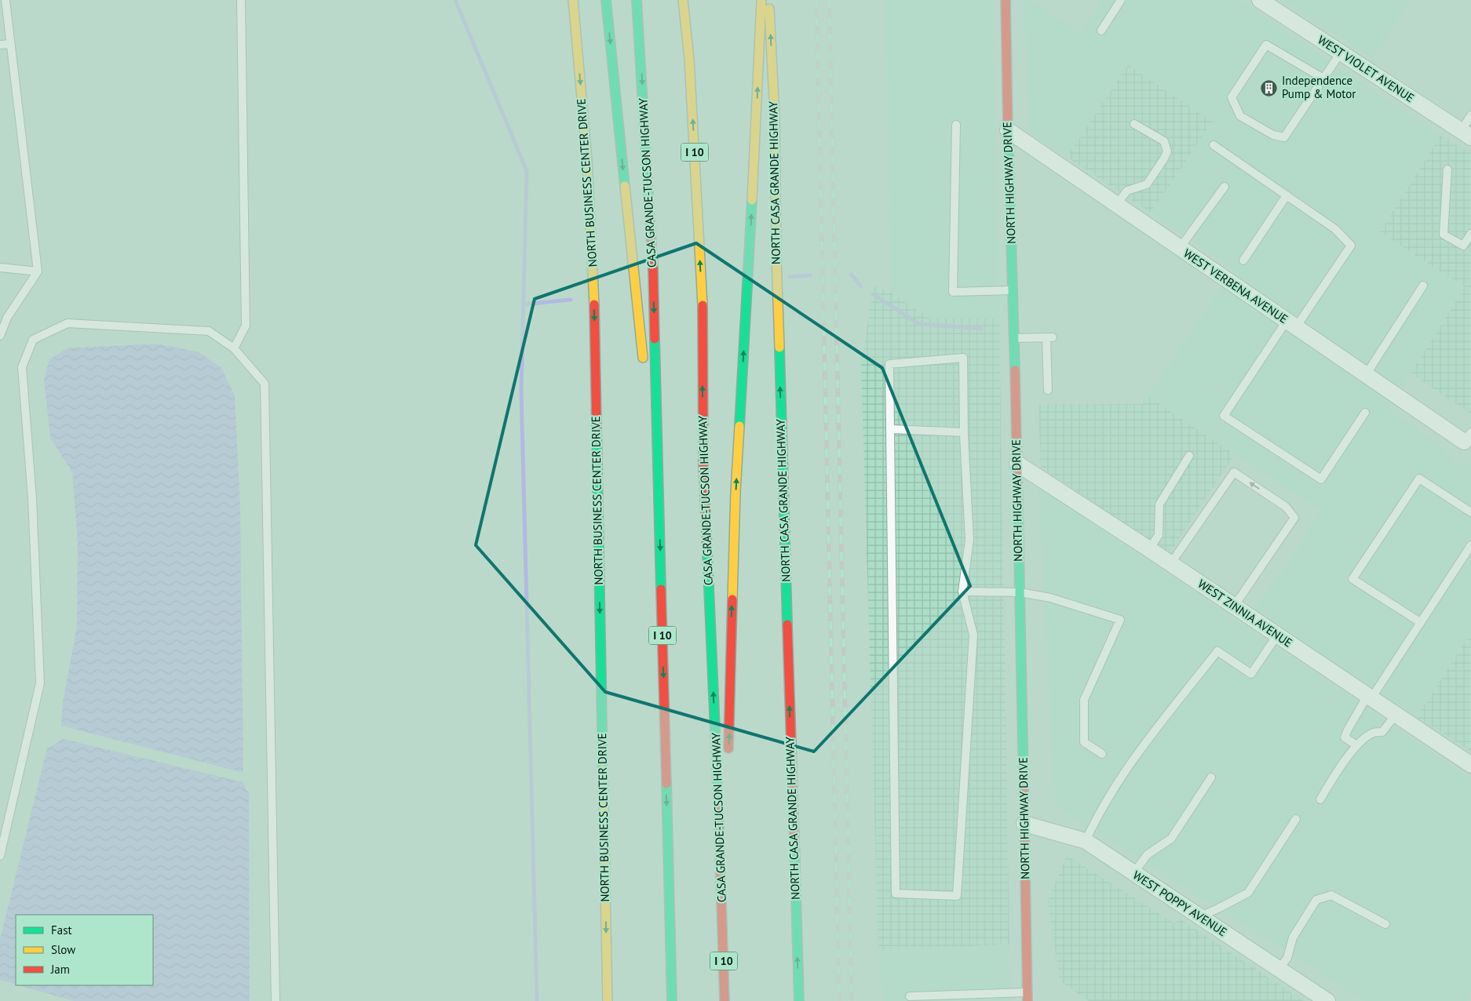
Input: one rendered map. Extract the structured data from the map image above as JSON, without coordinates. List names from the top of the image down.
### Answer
{
  "streets": {
    "main road": [
      "I 10",
      "NORTH BUSINESS CENTER DRIVE",
      "CASA GRANDE-TUCSON HIGHWAY",
      "NORTH CASA GRANDE HIGHWAY",
      "NORTH HIGHWAY DRIVE"
    ],
    "street": [
      "WEST VIOLET AVENUE",
      "WEST VERBENA AVENUE",
      "WEST ZINNIA AVENUE",
      "WEST POPPY AVENUE"
    ]
  },
  "crossings": [
    ["NORTH HIGHWAY DRIVE", "WEST VERBENA AVENUE"],
    ["NORTH HIGHWAY DRIVE", "WEST ZINNIA AVENUE"],
    ["NORTH HIGHWAY DRIVE", "WEST POPPY AVENUE"]
  ],
  "places": {
    "building": ["Independence Pump & Motor"]
  },
  "legend": ["Fast", "Slow", "Jam"]
}
